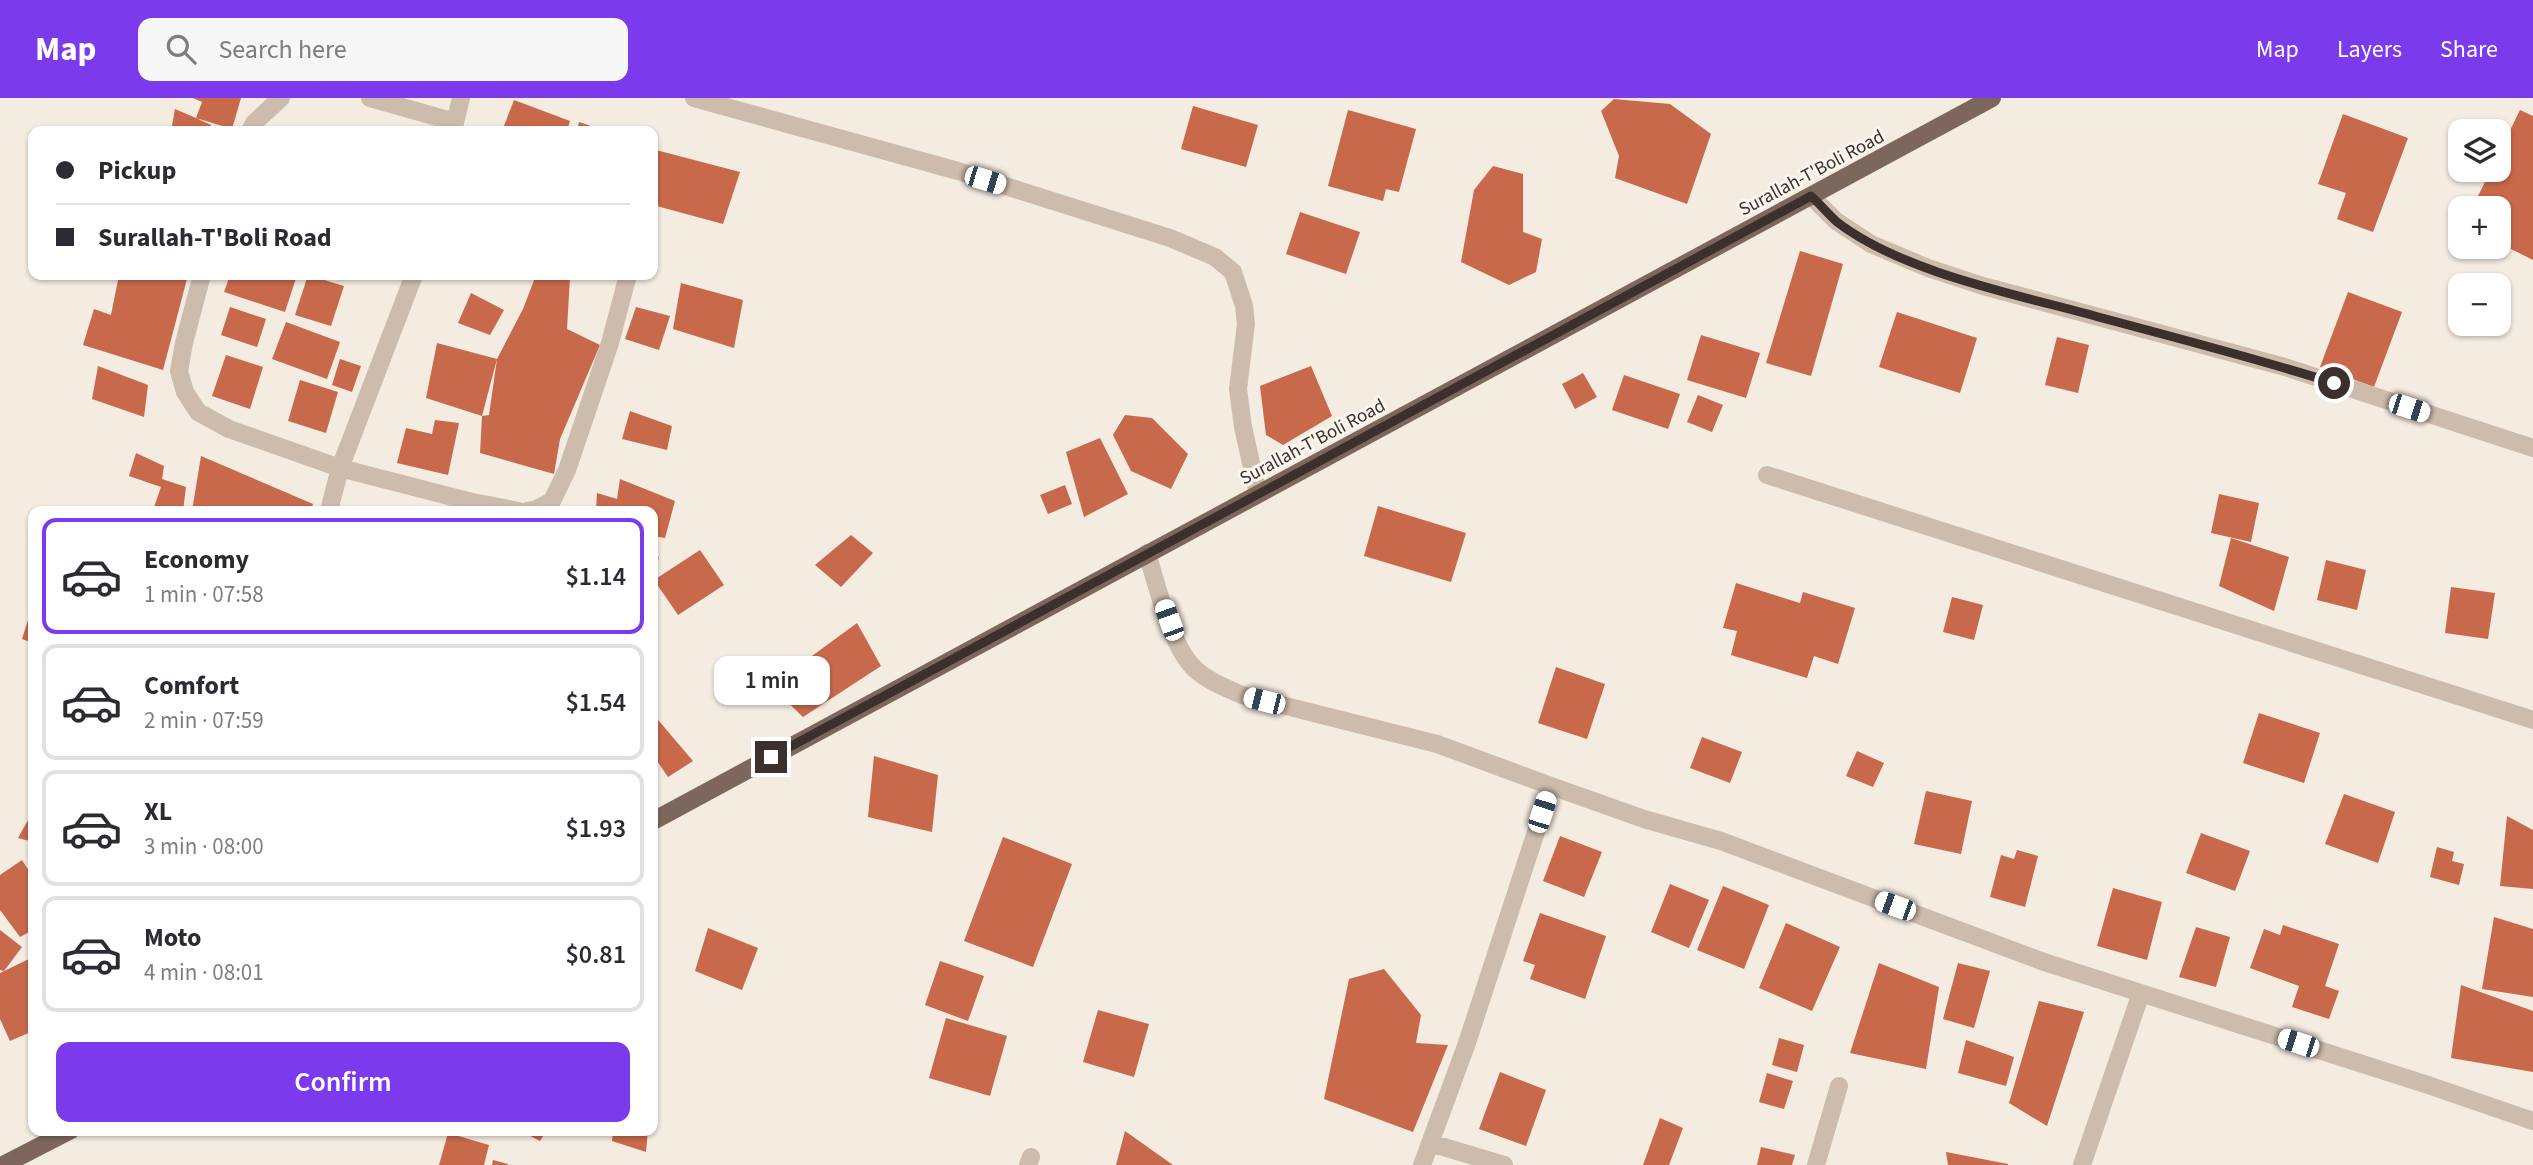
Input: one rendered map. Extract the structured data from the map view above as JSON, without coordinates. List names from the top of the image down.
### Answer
{
  "streets": {
    "main road": ["Surallah-T'Boli Road"]
  },
  "page": {
    "header": "Map",
    "search": "Search here",
    "nav": ["Map", "Layers", "Share"],
    "map_buttons": ["+", "−"],
    "banner": ["Pickup", "Surallah-T'Boli Road"],
    "list": [
      {
        "name": "Economy",
        "note": "1 min · 07:58",
        "value": "$1.14"
      },
      {
        "name": "Comfort",
        "note": "2 min · 07:59",
        "value": "$1.54"
      },
      {
        "name": "XL",
        "note": "3 min · 08:00",
        "value": "$1.93"
      },
      {
        "name": "Moto",
        "note": "4 min · 08:01",
        "value": "$0.81"
      }
    ],
    "bubble": "1 min",
    "buttons": "Confirm"
  }
}
